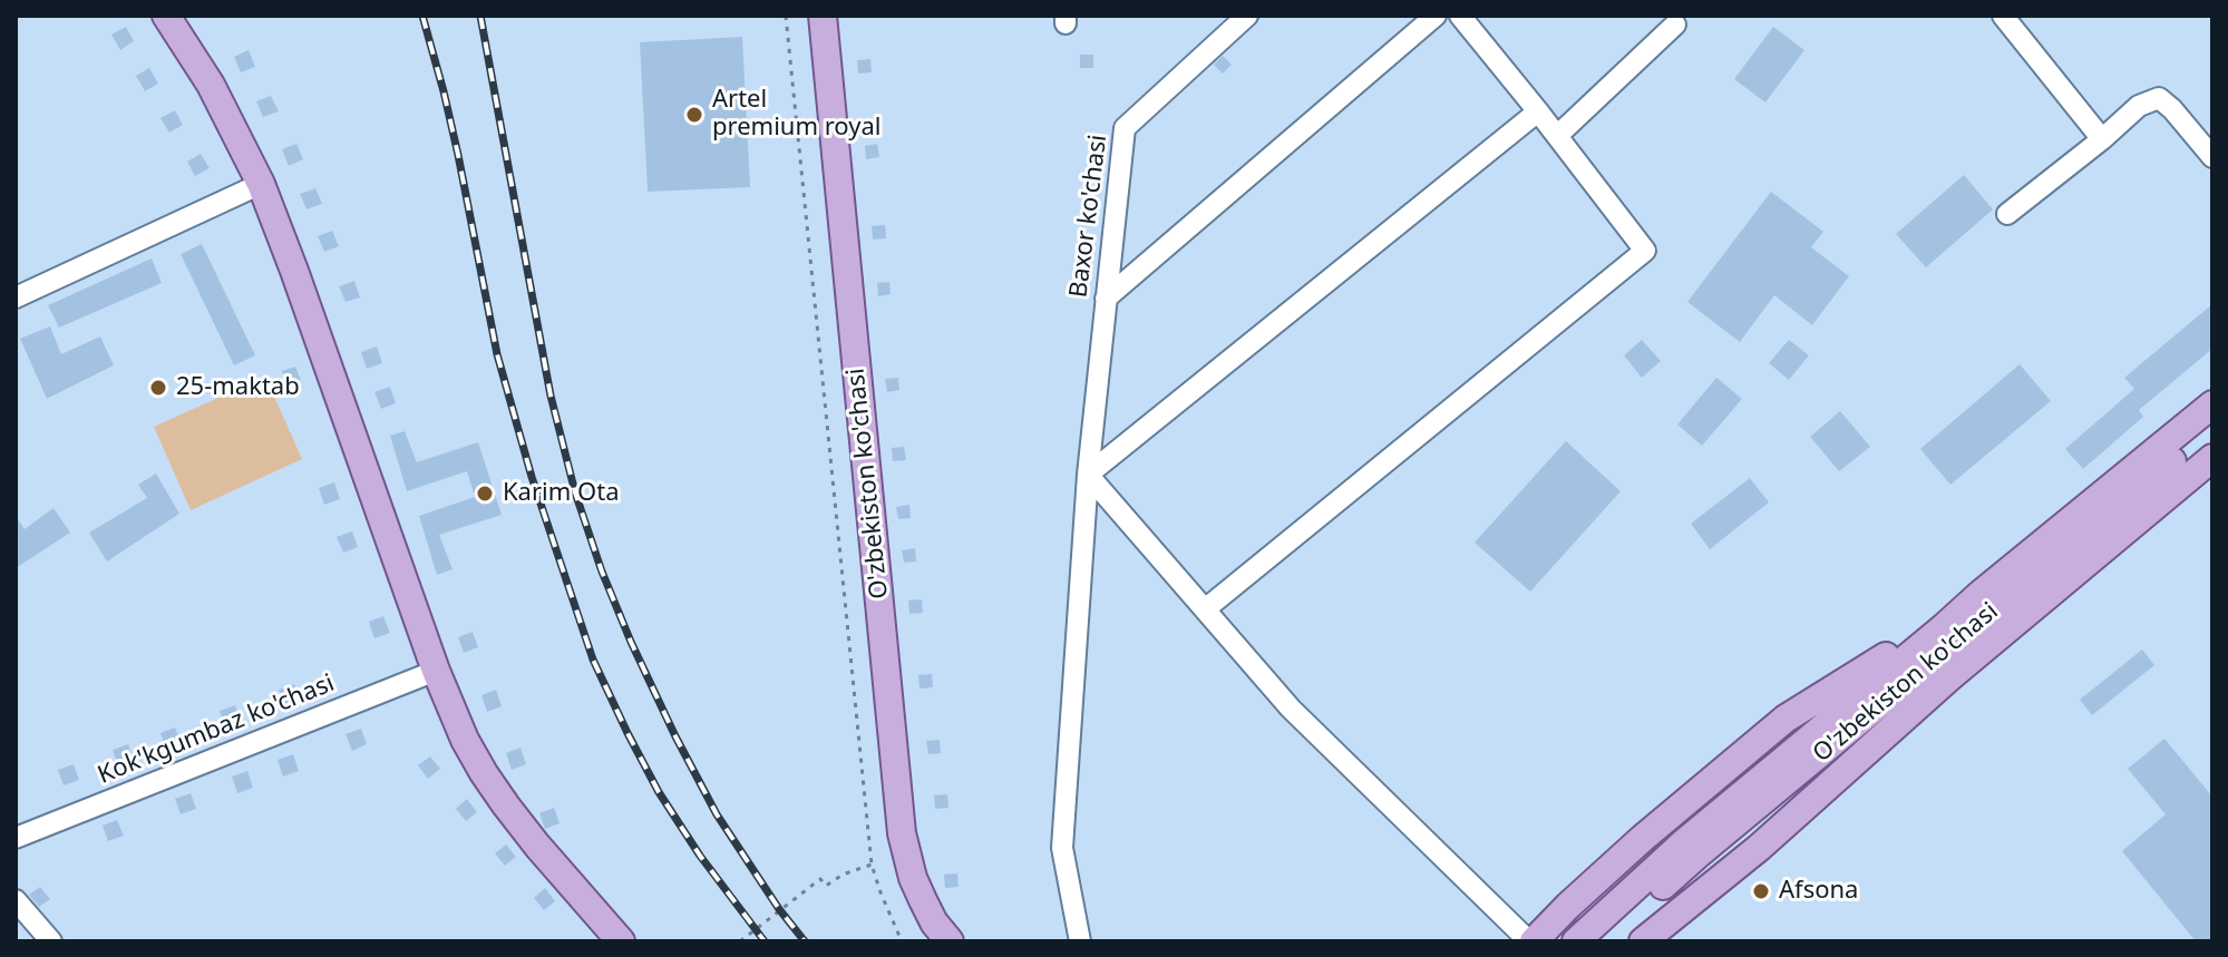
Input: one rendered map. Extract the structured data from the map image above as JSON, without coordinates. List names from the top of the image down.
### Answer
{
  "streets": {
    "main road": ["O'zbekiston ko'chasi"],
    "street": ["Baxor ko'chasi", "Kok'kgumbaz ko'chasi"]
  },
  "places": [
    "Artel premium royal",
    "25-maktab",
    "Karim Ota",
    "Afsona"
  ]
}
